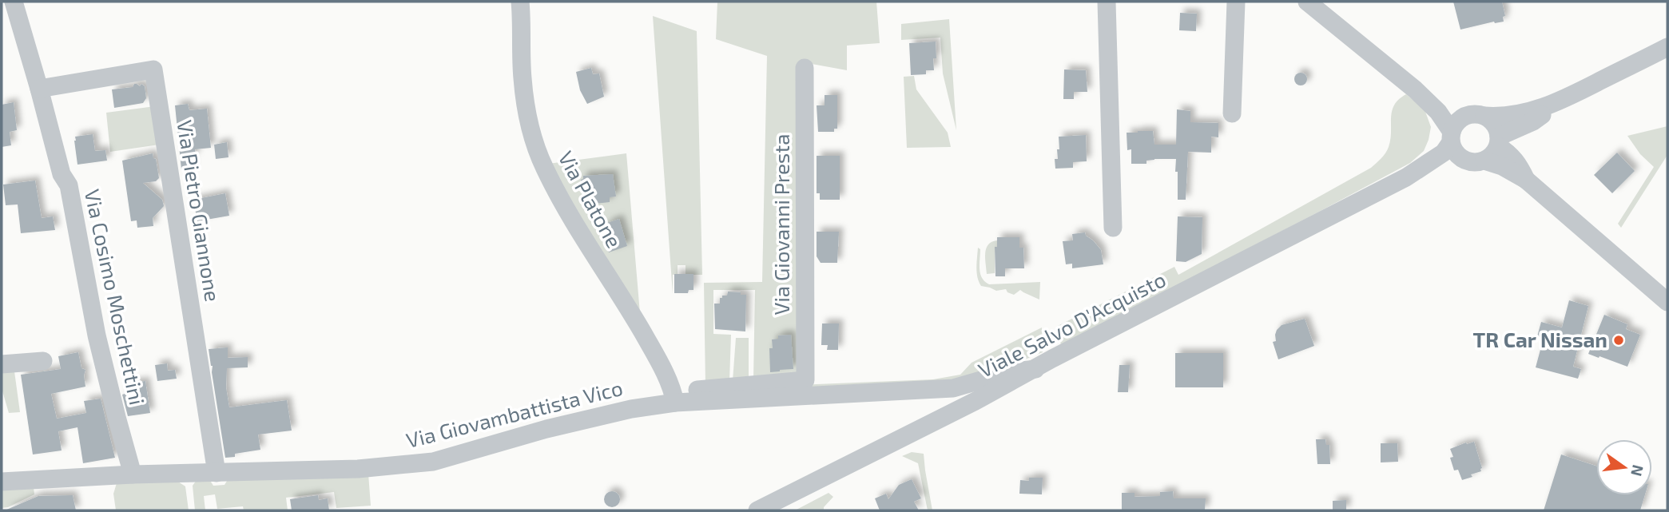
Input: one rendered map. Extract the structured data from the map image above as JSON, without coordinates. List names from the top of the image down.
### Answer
{
  "streets": {
    "street": [
      "Via Platone",
      "Via Pietro Giannone",
      "Via Giovanni Presta",
      "Via Cosimo Moschettini",
      "Viale Salvo D'Acquisto",
      "Via Giovambattista Vico"
    ]
  },
  "crossings": [
    ["Via Platone", "Via Giovanni Presta"],
    ["Via Platone", "Via Giovambattista Vico"],
    ["Via Pietro Giannone", "Via Cosimo Moschettini"],
    ["Via Pietro Giannone", "Via Giovambattista Vico"],
    ["Via Giovanni Presta", "Via Giovambattista Vico"],
    ["Via Cosimo Moschettini", "Via Giovambattista Vico"],
    ["Viale Salvo D'Acquisto", "Via Giovambattista Vico"]
  ],
  "places": ["TR Car Nissan"],
  "north": "right"
}
